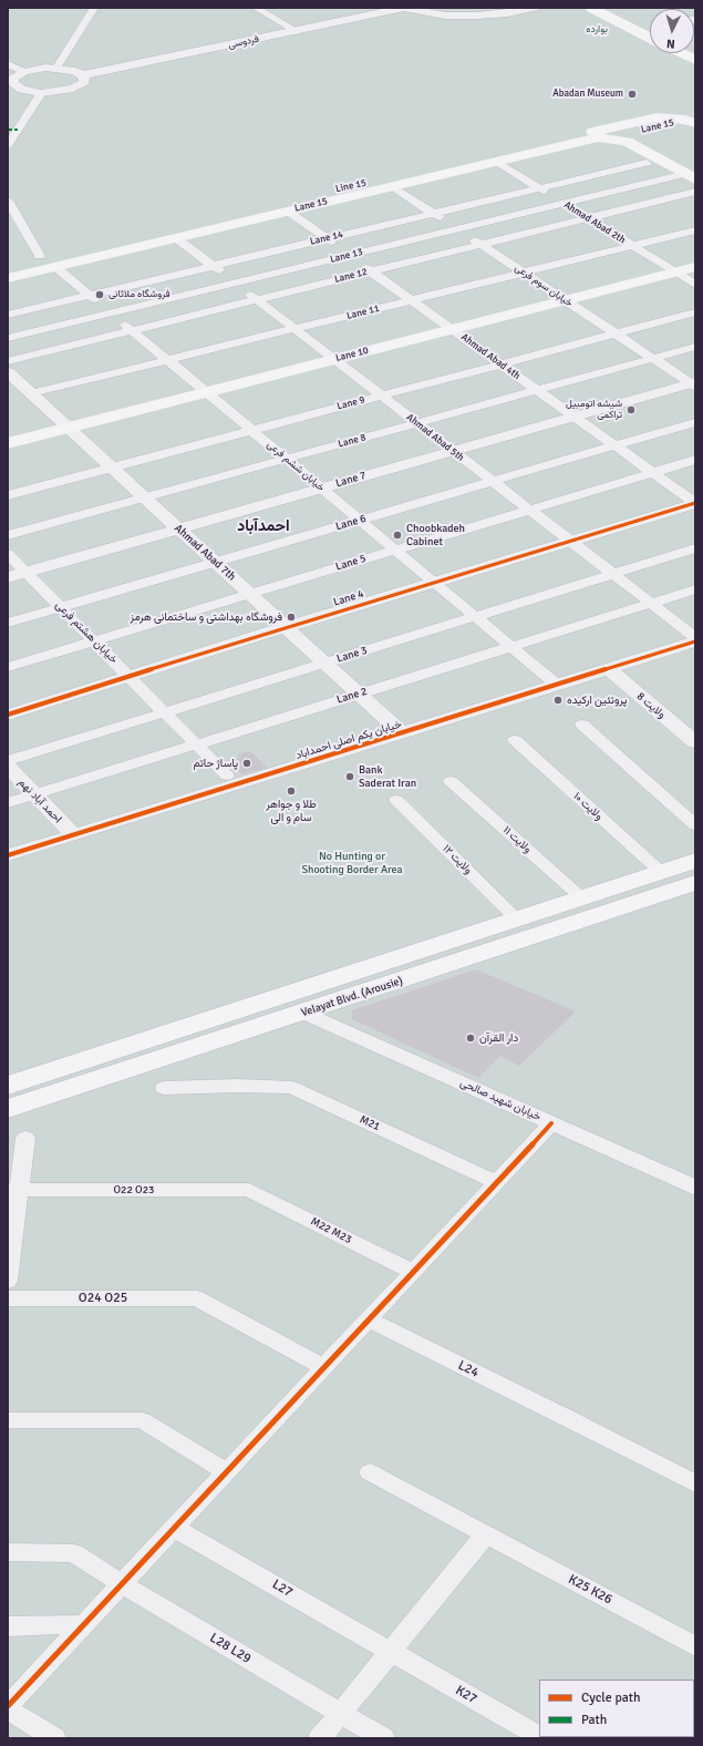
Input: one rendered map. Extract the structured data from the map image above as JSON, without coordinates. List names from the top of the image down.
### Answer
{
  "streets": {
    "main road": [
      "Lane 15",
      "Line 15",
      "Lane 10",
      "Velayat Blvd. (Arousie)"
    ],
    "street": [
      "فردوسی",
      "Ahmad Abad 2th",
      "Lane 14",
      "Lane 13",
      "Lane 12",
      "خیابان سوم فرعی",
      "Lane 11",
      "Ahmad Abad 4th",
      "Lane 9",
      "Ahmad Abad 5th",
      "Lane 8",
      "خیابان ششم فرعی",
      "Lane 7",
      "Lane 6",
      "Ahmad Abad 7th",
      "Lane 5",
      "Lane 4",
      "خیابان هشتم فرعی",
      "Lane 3",
      "Lane 2",
      "ولایت 8",
      "خیابان یکم اصلی احمداباد",
      "احمد آباد نهم",
      "ولایت ۱۰",
      "ولایت ۱۱",
      "ولایت ۱۲",
      "خیابان شهید صالحی",
      "M21",
      "O22 O23",
      "M22 M23",
      "O24 O25",
      "L24",
      "L27",
      "K25 K26",
      "L28 L29",
      "K27"
    ]
  },
  "crossings": [
    ["Lane 15", "Line 15"],
    ["Lane 15", "Ahmad Abad 2th"],
    ["Lane 15", "خیابان سوم فرعی"],
    ["Lane 15", "Ahmad Abad 4th"],
    ["Lane 15", "Ahmad Abad 5th"],
    ["Lane 15", "خیابان ششم فرعی"],
    ["Ahmad Abad 2th", "Lane 14"],
    ["Ahmad Abad 2th", "Lane 13"],
    ["Ahmad Abad 2th", "Lane 12"],
    ["Ahmad Abad 2th", "Lane 11"],
    ["Ahmad Abad 2th", "Lane 10"],
    ["Lane 14", "خیابان سوم فرعی"],
    ["Lane 14", "Ahmad Abad 4th"],
    ["Lane 14", "Ahmad Abad 5th"],
    ["Lane 14", "خیابان ششم فرعی"],
    ["Lane 13", "Lane 12"],
    ["Lane 13", "خیابان سوم فرعی"],
    ["Lane 13", "Ahmad Abad 4th"],
    ["Lane 13", "Ahmad Abad 5th"],
    ["Lane 13", "خیابان ششم فرعی"],
    ["Lane 12", "خیابان سوم فرعی"],
    ["Lane 12", "Ahmad Abad 4th"],
    ["Lane 12", "Ahmad Abad 5th"],
    ["Lane 12", "خیابان ششم فرعی"],
    ["خیابان سوم فرعی", "Lane 11"],
    ["خیابان سوم فرعی", "Lane 10"],
    ["خیابان سوم فرعی", "Lane 9"],
    ["خیابان سوم فرعی", "Lane 8"],
    ["خیابان سوم فرعی", "Lane 7"],
    ["Lane 11", "Ahmad Abad 4th"],
    ["Lane 11", "Ahmad Abad 5th"],
    ["Lane 11", "خیابان ششم فرعی"],
    ["Lane 11", "Ahmad Abad 7th"],
    ["Lane 10", "Ahmad Abad 4th"],
    ["Lane 10", "Ahmad Abad 5th"],
    ["Lane 10", "خیابان ششم فرعی"],
    ["Lane 10", "Ahmad Abad 7th"],
    ["Ahmad Abad 4th", "Lane 9"],
    ["Ahmad Abad 4th", "Lane 8"],
    ["Ahmad Abad 4th", "Lane 7"],
    ["Ahmad Abad 4th", "Lane 6"],
    ["Ahmad Abad 4th", "Lane 5"],
    ["Ahmad Abad 4th", "Lane 4"],
    ["Lane 9", "Ahmad Abad 5th"],
    ["Lane 9", "خیابان ششم فرعی"],
    ["Lane 9", "Ahmad Abad 7th"],
    ["Ahmad Abad 5th", "Lane 8"],
    ["Ahmad Abad 5th", "Lane 7"],
    ["Ahmad Abad 5th", "Lane 6"],
    ["Ahmad Abad 5th", "Lane 5"],
    ["Ahmad Abad 5th", "Lane 4"],
    ["Ahmad Abad 5th", "Lane 3"],
    ["Ahmad Abad 5th", "Lane 2"],
    ["Lane 8", "خیابان ششم فرعی"],
    ["Lane 8", "Ahmad Abad 7th"],
    ["خیابان ششم فرعی", "Lane 7"],
    ["خیابان ششم فرعی", "Lane 6"],
    ["خیابان ششم فرعی", "Lane 5"],
    ["خیابان ششم فرعی", "Lane 4"],
    ["خیابان ششم فرعی", "Lane 3"],
    ["خیابان ششم فرعی", "Lane 2"],
    ["خیابان ششم فرعی", "خیابان یکم اصلی احمداباد"],
    ["Lane 7", "Ahmad Abad 7th"],
    ["Lane 7", "خیابان هشتم فرعی"],
    ["Lane 6", "Ahmad Abad 7th"],
    ["Lane 6", "خیابان هشتم فرعی"],
    ["Ahmad Abad 7th", "Lane 5"],
    ["Ahmad Abad 7th", "Lane 4"],
    ["Ahmad Abad 7th", "Lane 3"],
    ["Ahmad Abad 7th", "Lane 2"],
    ["Ahmad Abad 7th", "خیابان یکم اصلی احمداباد"],
    ["Lane 5", "خیابان هشتم فرعی"],
    ["Lane 4", "خیابان هشتم فرعی"],
    ["خیابان هشتم فرعی", "Lane 3"],
    ["خیابان هشتم فرعی", "Lane 2"],
    ["Lane 2", "احمد آباد نهم"],
    ["ولایت 8", "خیابان یکم اصلی احمداباد"],
    ["خیابان یکم اصلی احمداباد", "احمد آباد نهم"],
    ["ولایت ۱۰", "Velayat Blvd. (Arousie)"],
    ["ولایت ۱۱", "Velayat Blvd. (Arousie)"],
    ["ولایت ۱۲", "Velayat Blvd. (Arousie)"],
    ["Velayat Blvd. (Arousie)", "خیابان شهید صالحی"],
    ["O22 O23", "M22 M23"],
    ["L27", "K27"]
  ],
  "districts": ["احمدآباد"],
  "parks": ["بوارده", "No Hunting or Shooting Border Area"],
  "places": [
    "Abadan Museum",
    "فروشگاه ملاثانی",
    "شیشه اتومبیل تراکمی",
    "Choobkadeh Cabinet",
    "فروشگاه بهداشتی و ساختمانی هرمز",
    "پروتئین ارکیده",
    "پاساژ حاتم",
    "Bank Saderat Iran",
    "طلا و جواهر سام و الی",
    "دار القرآن"
  ],
  "legend": ["Cycle path", "Path"],
  "north": "bottom"
}
